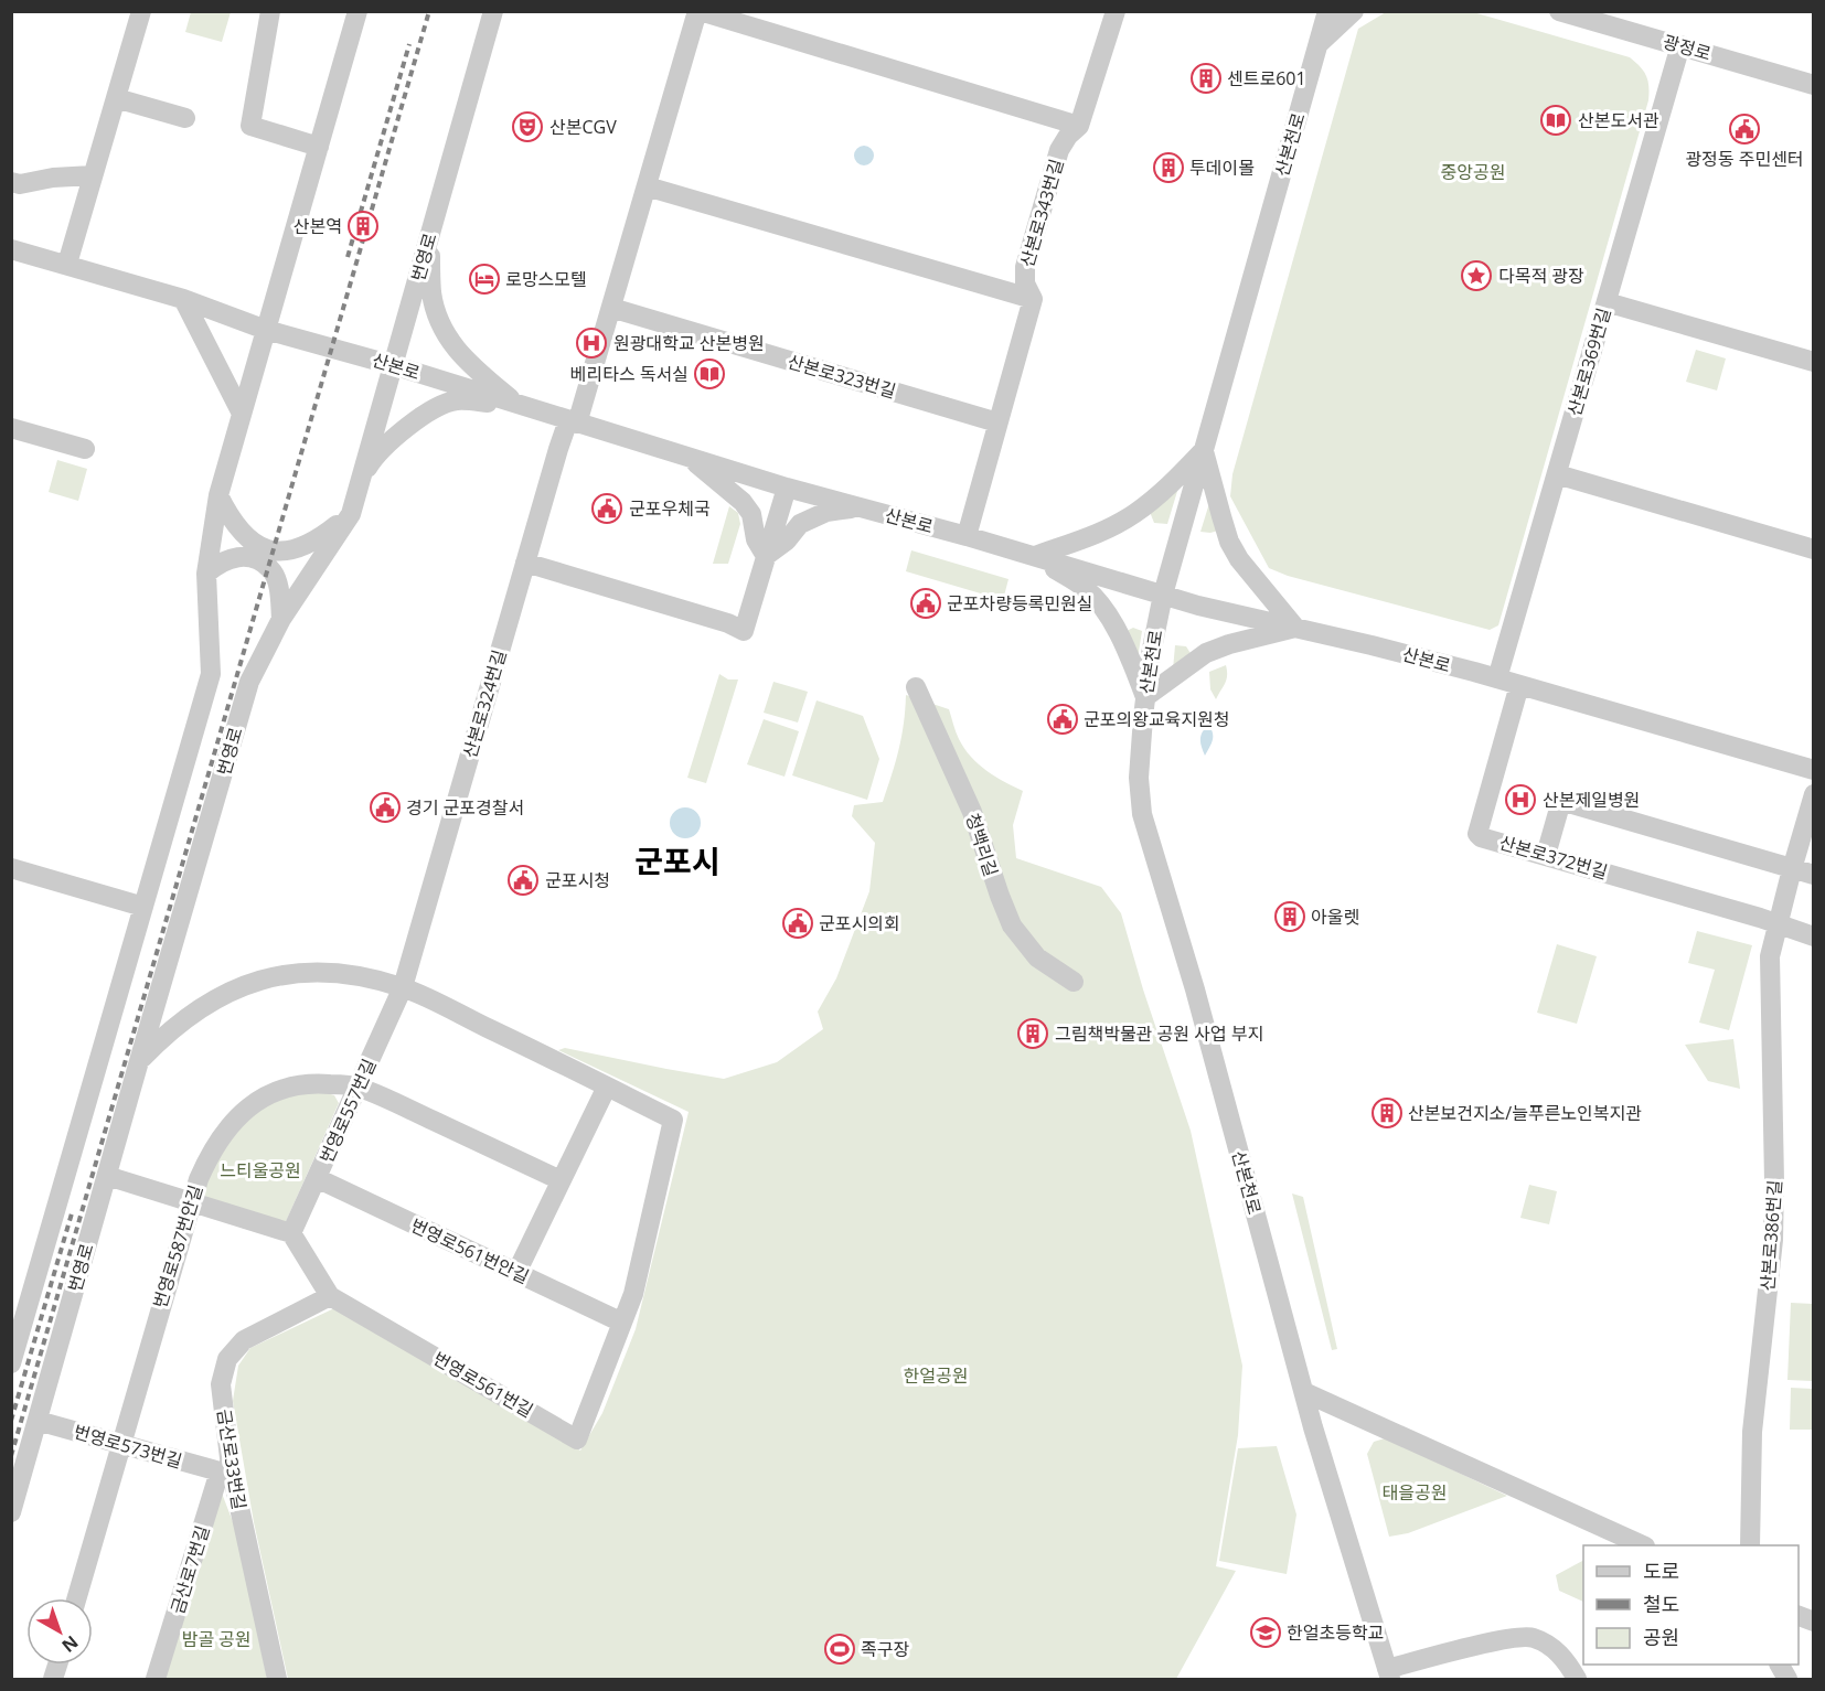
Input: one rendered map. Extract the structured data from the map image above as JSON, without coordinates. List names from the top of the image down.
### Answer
{
  "streets": {
    "street": [
      "광정로",
      "산본천로",
      "산본로343번길",
      "번영로",
      "산본로369번길",
      "산본로",
      "산본로323번길",
      "산본로324번길",
      "청백리길",
      "산본로372번길",
      "번영로557번길",
      "산본로386번길",
      "번영로587번안길",
      "번영로561번안길",
      "번영로561번길",
      "번영로573번길",
      "금산로33번길",
      "금산로7번길"
    ]
  },
  "crossings": [
    ["광정로", "산본로369번길"],
    ["산본천로", "산본로"],
    ["산본로343번길", "산본로"],
    ["산본로343번길", "산본로323번길"],
    ["번영로", "산본로"],
    ["번영로", "번영로573번길"],
    ["산본로369번길", "산본로"],
    ["산본로", "산본로324번길"],
    ["산본로", "산본로372번길"],
    ["산본로324번길", "번영로557번길"],
    ["산본로372번길", "산본로386번길"],
    ["번영로557번길", "번영로587번안길"],
    ["번영로557번길", "번영로561번안길"],
    ["번영로557번길", "번영로561번길"],
    ["번영로587번안길", "번영로573번길"],
    ["번영로561번안길", "번영로561번길"],
    ["번영로561번길", "금산로33번길"],
    ["번영로573번길", "금산로33번길"],
    ["번영로573번길", "금산로7번길"],
    ["금산로33번길", "금산로7번길"]
  ],
  "districts": ["군포시"],
  "parks": [
    "중앙공원",
    "느티울공원",
    "한얼공원",
    "태을공원",
    "밤골 공원"
  ],
  "places": {
    "building": [
      "센트로601",
      "투데이몰",
      "산본역",
      "아울렛",
      "그림책박물관 공원 사업 부지",
      "산본보건지소/늘푸른노인복지관"
    ],
    "library": ["산본도서관", "베리타스 독서실"],
    "theatre": ["산본CGV"],
    "public building": [
      "광정동 주민센터",
      "군포우체국",
      "군포차량등록민원실",
      "군포의왕교육지원청",
      "경기 군포경찰서",
      "군포시청",
      "군포시의회"
    ],
    "place": ["다목적 광장"],
    "hotel": ["로망스모텔"],
    "hospital": ["원광대학교 산본병원", "산본제일병원"],
    "school or university": ["한얼초등학교"],
    "sports": ["족구장"]
  },
  "legend": ["도로", "철도", "공원"],
  "north": "bottom right"
}
